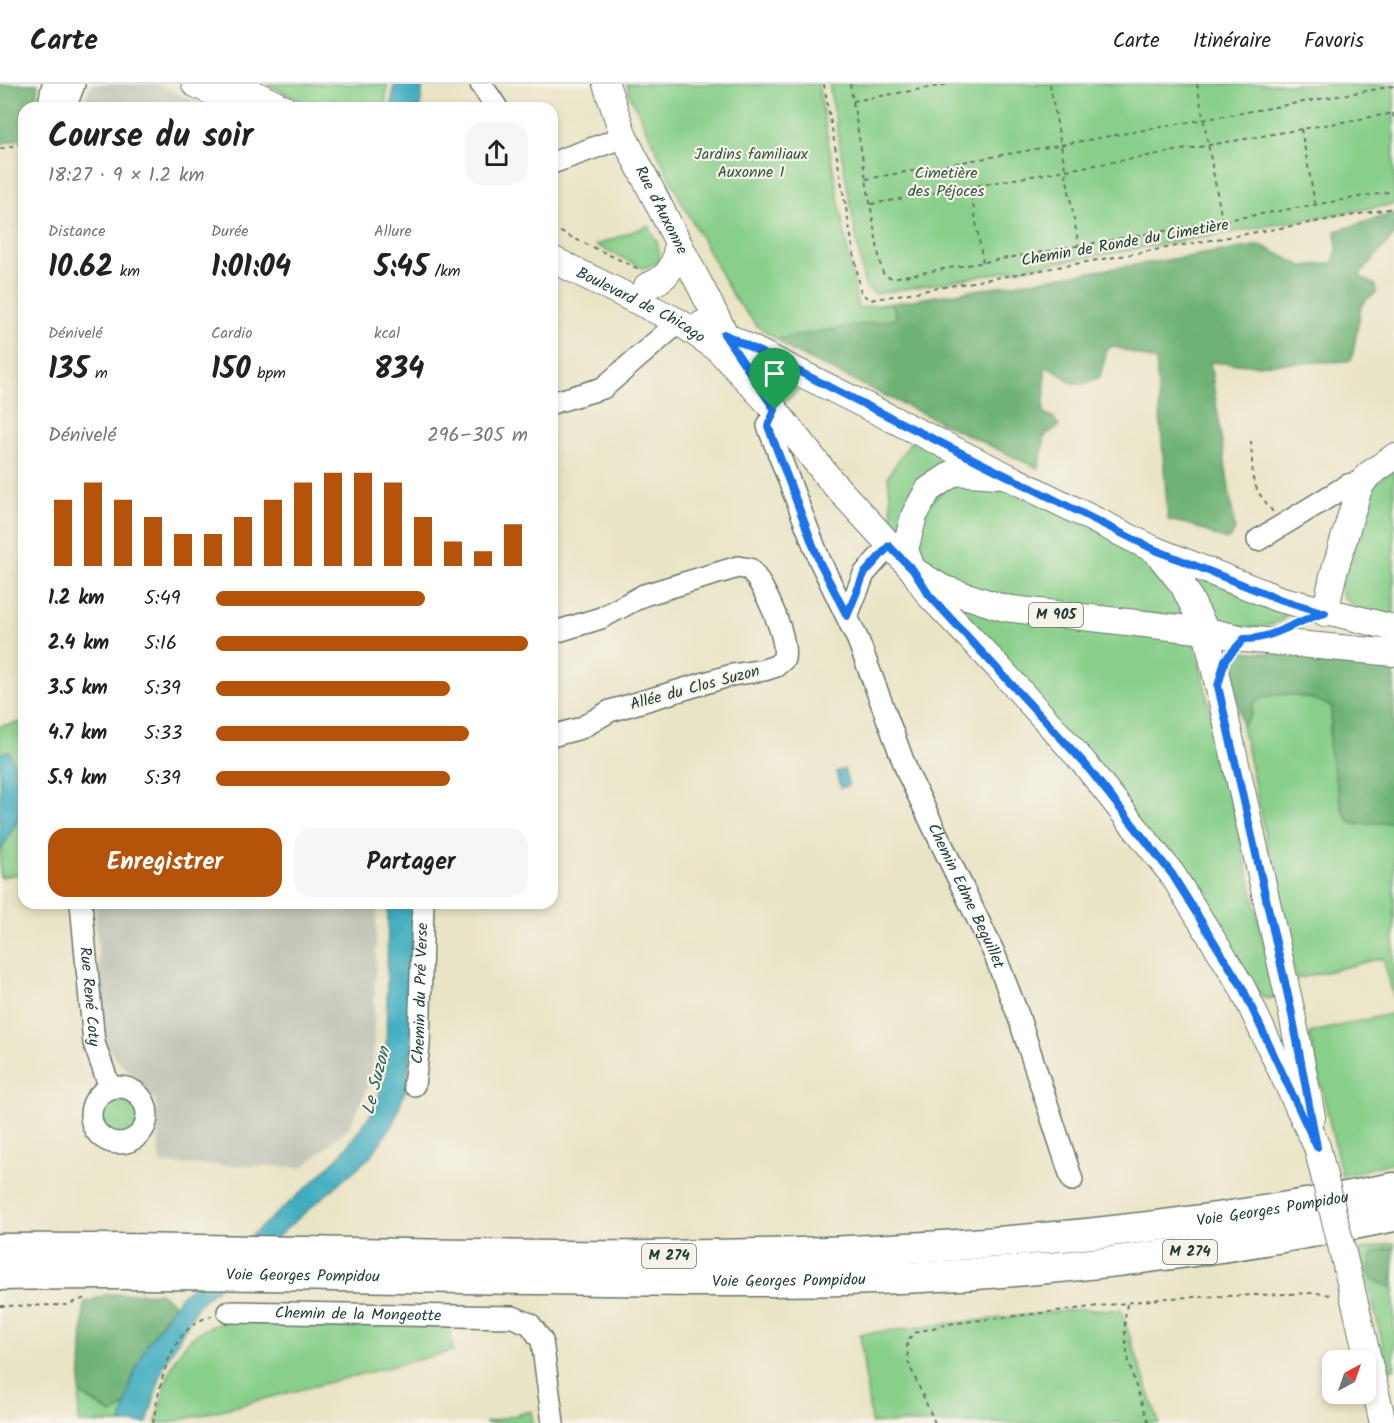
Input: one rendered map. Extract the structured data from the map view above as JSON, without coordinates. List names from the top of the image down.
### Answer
{
  "streets": {
    "highway": ["Voie Georges Pompidou", "M 274"],
    "main road": ["Rue d'Auxonne", "Boulevard de Chicago", "M 905"],
    "street": [
      "Allée du Clos Suzon",
      "Chemin Edme Beguillet",
      "Chemin du Pré Verse",
      "Rue René Coty",
      "Chemin de la Mongeotte"
    ],
    "path": ["Chemin de Ronde du Cimetière"]
  },
  "crossings": [
    ["Rue d'Auxonne", "Boulevard de Chicago"],
    ["Rue d'Auxonne", "M 905"],
    ["Boulevard de Chicago", "M 905"],
    ["Boulevard de Chicago", "Chemin Edme Beguillet"],
    ["M 905", "Chemin Edme Beguillet"]
  ],
  "water": ["Le Suzon"],
  "parks": ["Jardins familiaux Auxonne 1", "Cimetière des Péjoces"],
  "north": "top right",
  "page": {
    "header": "Carte",
    "nav": ["Carte", "Itinéraire", "Favoris"],
    "heading": ["Course du soir", "18:27 · 9 × 1.2 km"],
    "stats": [
      ["Distance", "10.62 km"],
      ["Durée", "1:01:04"],
      ["Allure", "5:45 /km"],
      ["Dénivelé", "135 m"],
      ["Cardio", "150 bpm"],
      ["kcal", "834"]
    ],
    "chart": ["Dénivelé", "296–305 m"],
    "list": [
      {
        "name": "1.2 km",
        "note": "5:49"
      },
      {
        "name": "2.4 km",
        "note": "5:16"
      },
      {
        "name": "3.5 km",
        "note": "5:39"
      },
      {
        "name": "4.7 km",
        "note": "5:33"
      },
      {
        "name": "5.9 km",
        "note": "5:39"
      }
    ],
    "buttons": ["Enregistrer", "Partager"]
  }
}
